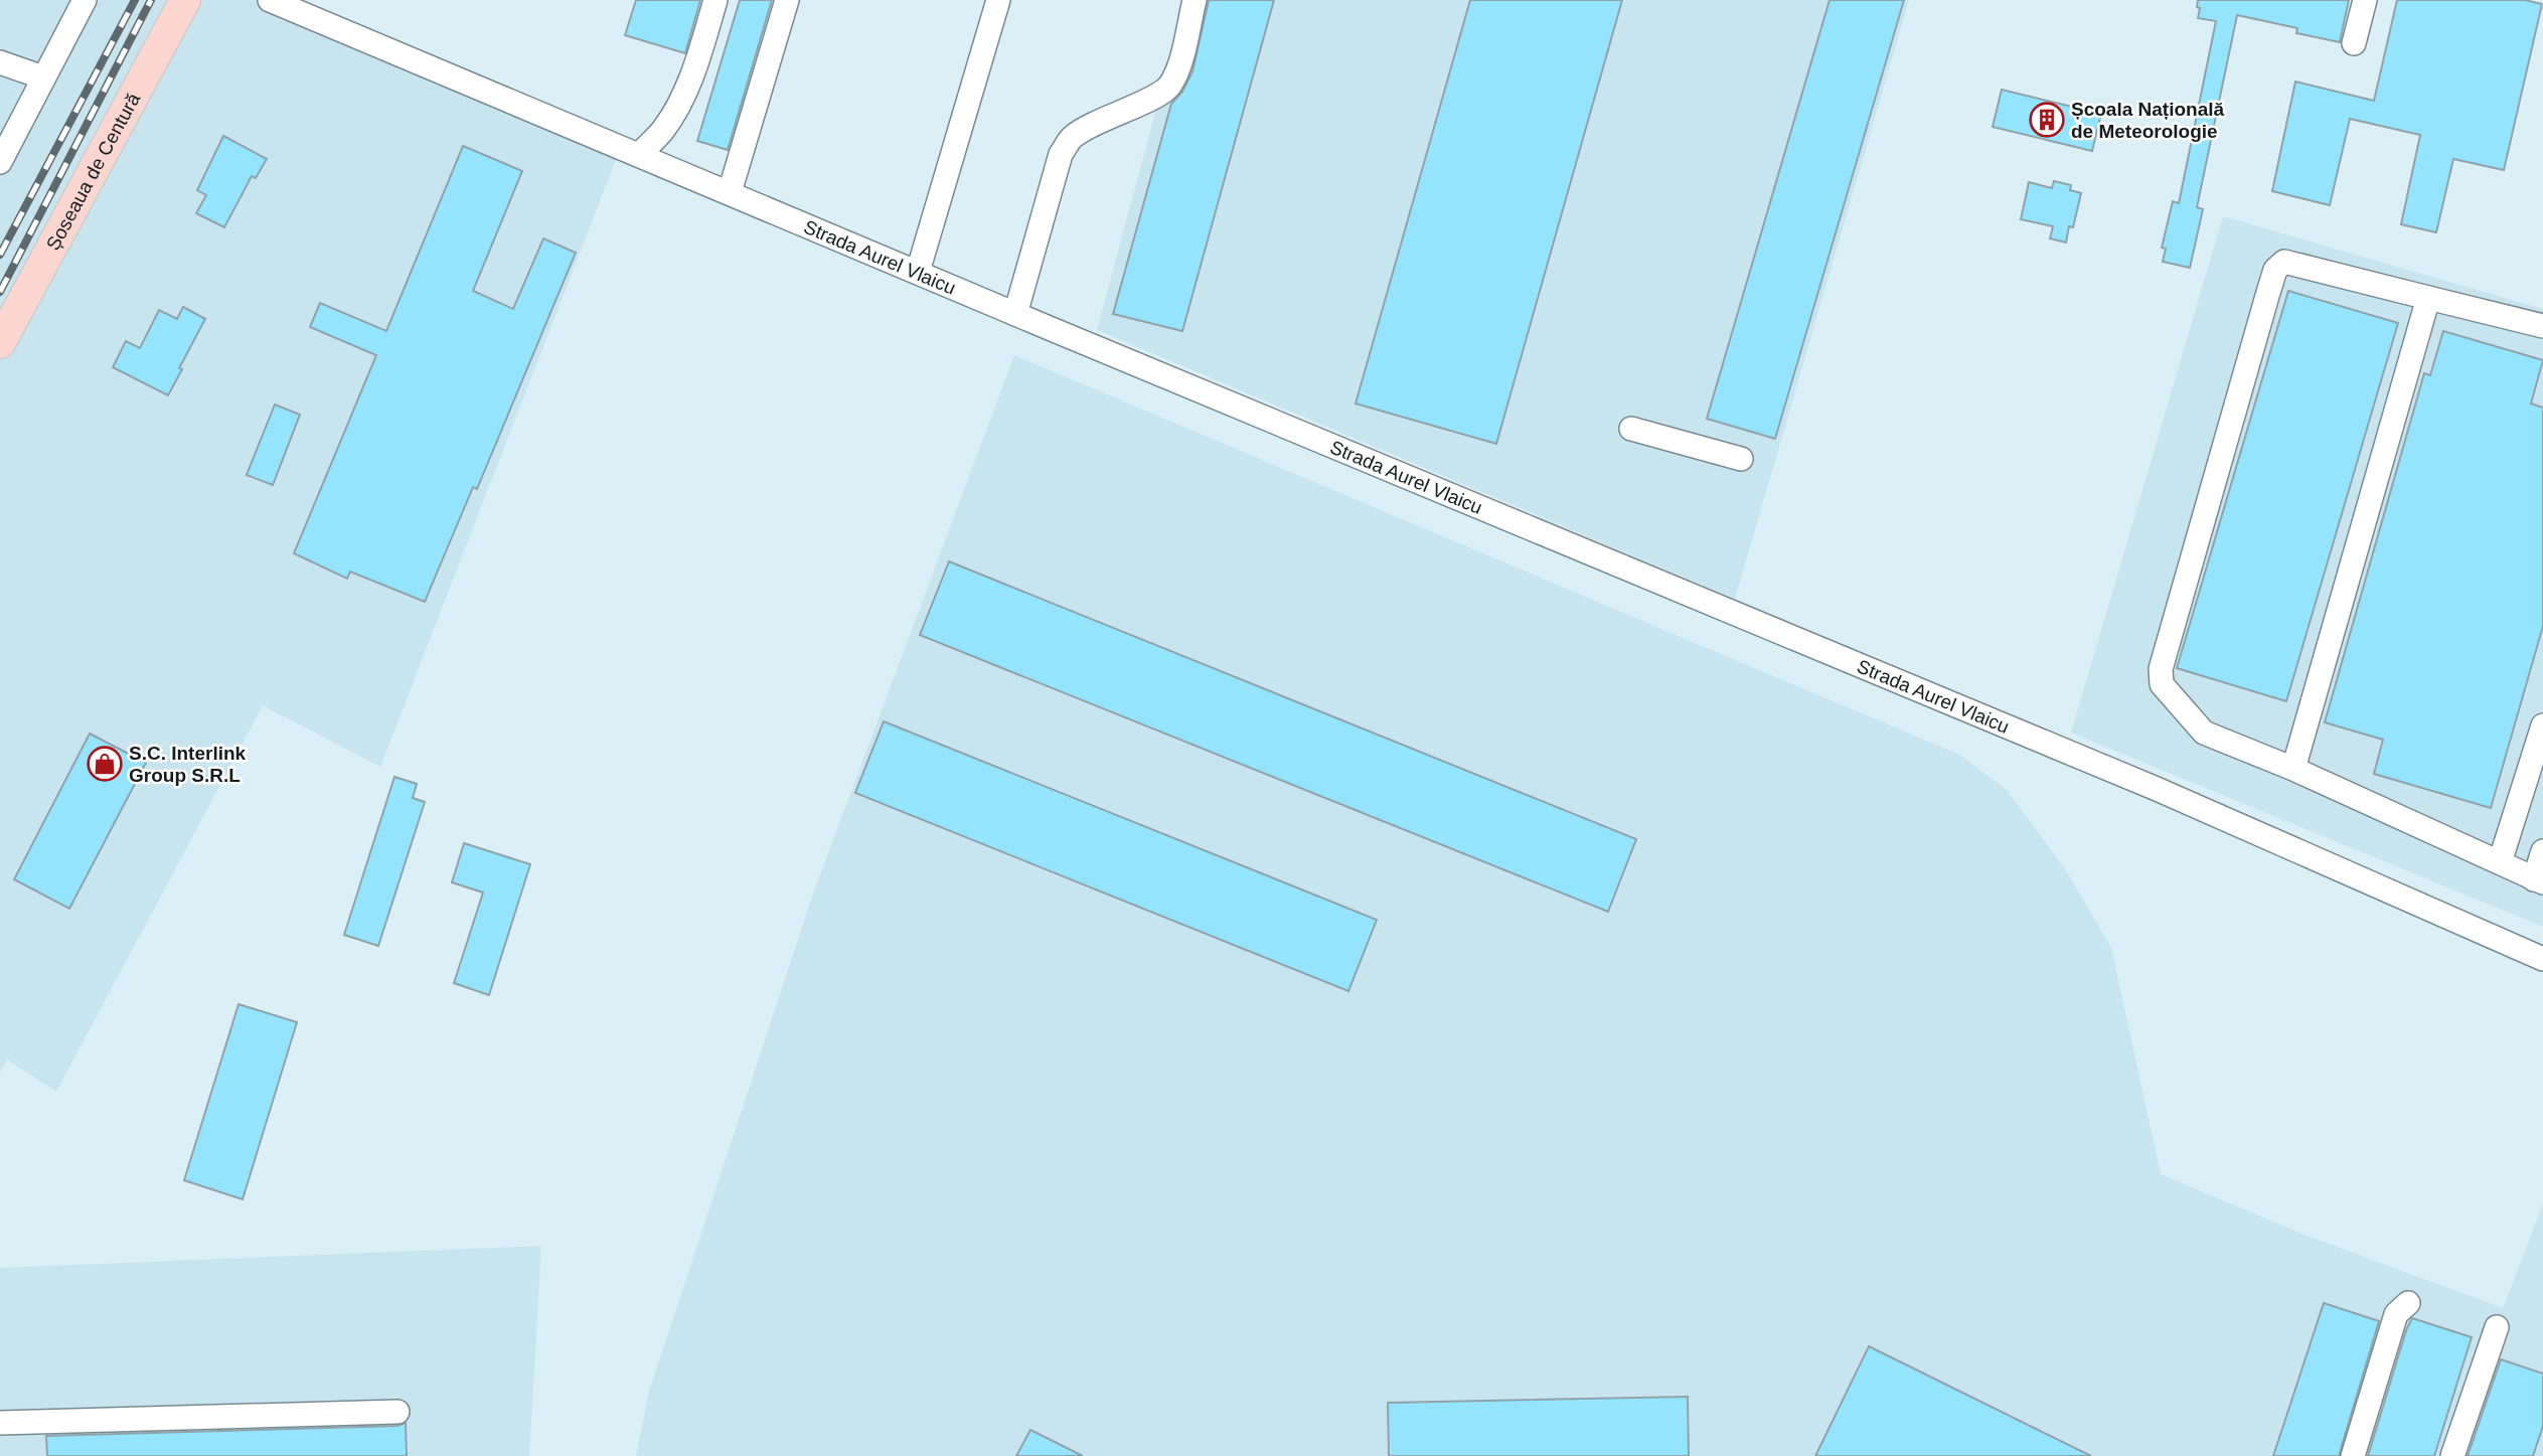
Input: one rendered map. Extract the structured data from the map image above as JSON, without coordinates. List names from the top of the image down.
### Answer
{
  "streets": {
    "main road": ["Șoseaua de Centură"],
    "street": ["Strada Aurel Vlaicu"]
  },
  "places": {
    "building": ["Școala Națională de Meteorologie"],
    "shop": ["S.C. Interlink Group S.R.L"]
  }
}
